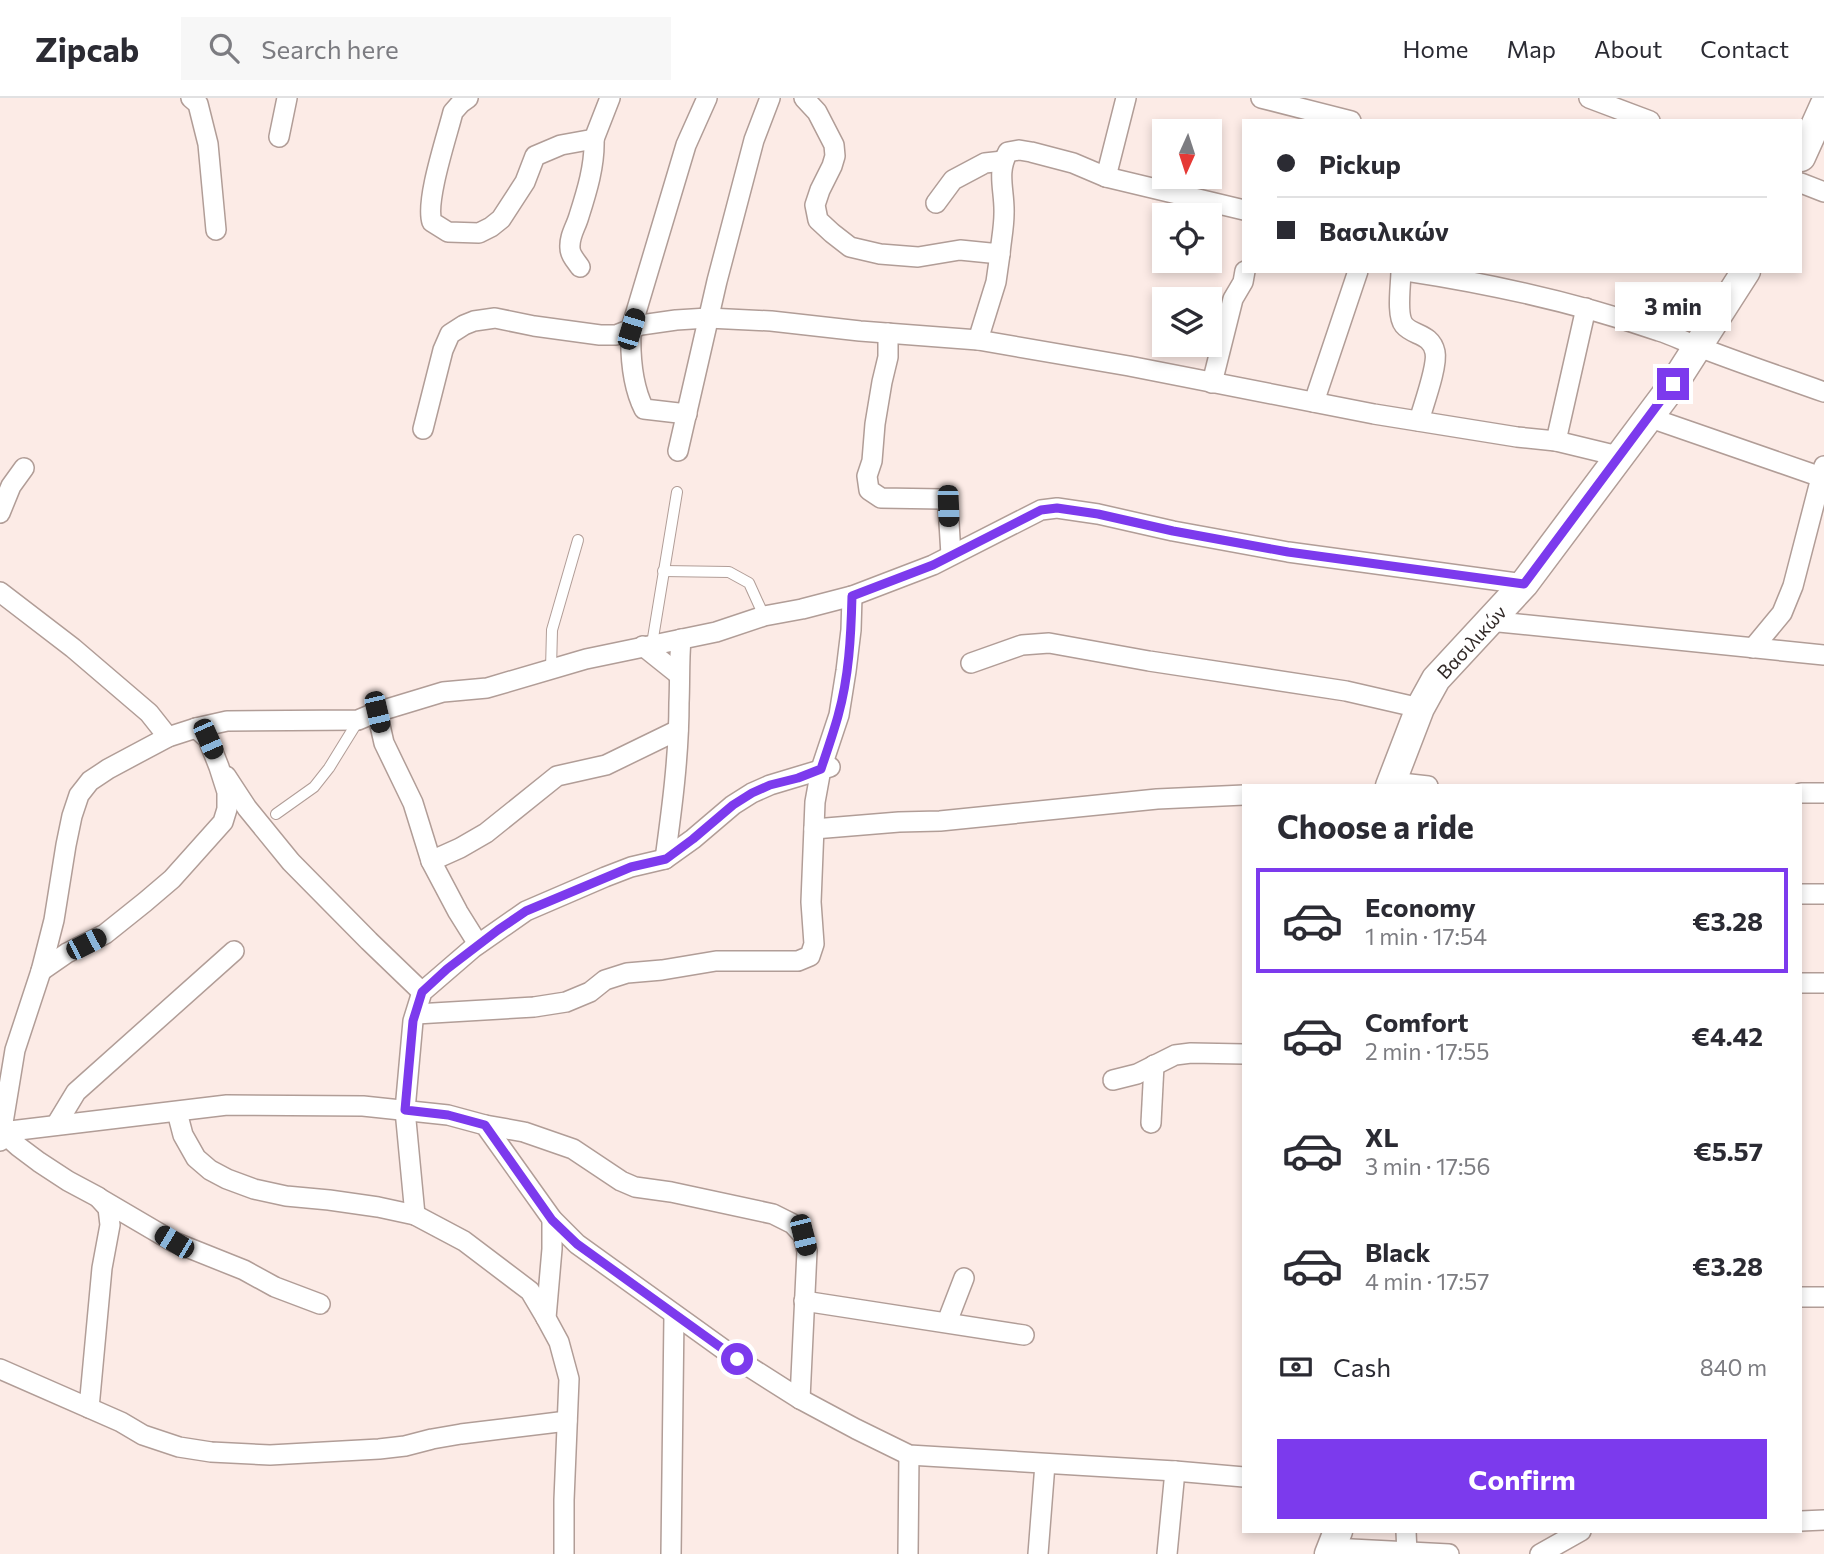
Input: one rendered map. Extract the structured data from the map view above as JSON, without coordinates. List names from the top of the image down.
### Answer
{
  "streets": {
    "street": ["Βασιλικών"]
  },
  "north": "bottom",
  "page": {
    "header": "Zipcab",
    "search": "Search here",
    "nav": [
      "Home",
      "Map",
      "About",
      "Contact"
    ],
    "banner": ["Pickup", "Βασιλικών"],
    "bubble": "3 min",
    "heading": "Choose a ride",
    "list": [
      {
        "name": "Economy",
        "note": "1 min · 17:54",
        "value": "€3.28"
      },
      {
        "name": "Comfort",
        "note": "2 min · 17:55",
        "value": "€4.42"
      },
      {
        "name": "XL",
        "note": "3 min · 17:56",
        "value": "€5.57"
      },
      {
        "name": "Black",
        "note": "4 min · 17:57",
        "value": "€3.28"
      }
    ],
    "pay": ["Cash", "840 m"],
    "buttons": "Confirm"
  }
}
